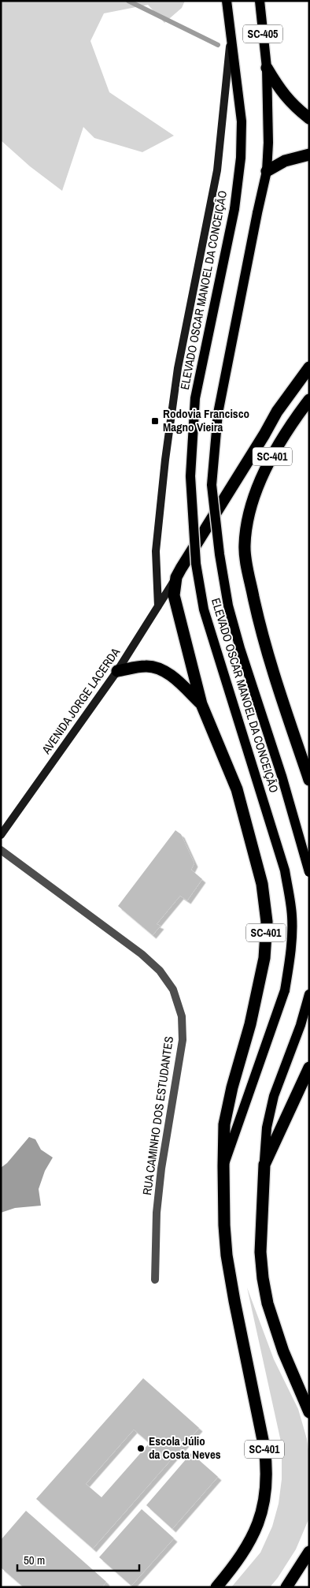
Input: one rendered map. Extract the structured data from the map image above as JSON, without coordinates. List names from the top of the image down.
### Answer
{
  "streets": {
    "highway": ["SC-401"],
    "main road": ["SC-405", "ELEVADO OSCAR MANOEL DA CONCEIÇÃO", "AVENIDA JORGE LACERDA"],
    "street": ["RUA CAMINHO DOS ESTUDANTES"]
  },
  "crossings": [
    ["SC-405", "ELEVADO OSCAR MANOEL DA CONCEIÇÃO"],
    ["ELEVADO OSCAR MANOEL DA CONCEIÇÃO", "SC-401"],
    ["SC-401", "AVENIDA JORGE LACERDA"]
  ],
  "places": {
    "transit": ["Rodovia Francisco Magno Vieira"],
    "other": ["Escola Júlio da Costa Neves"]
  },
  "scale_bar": "50 m"
}
